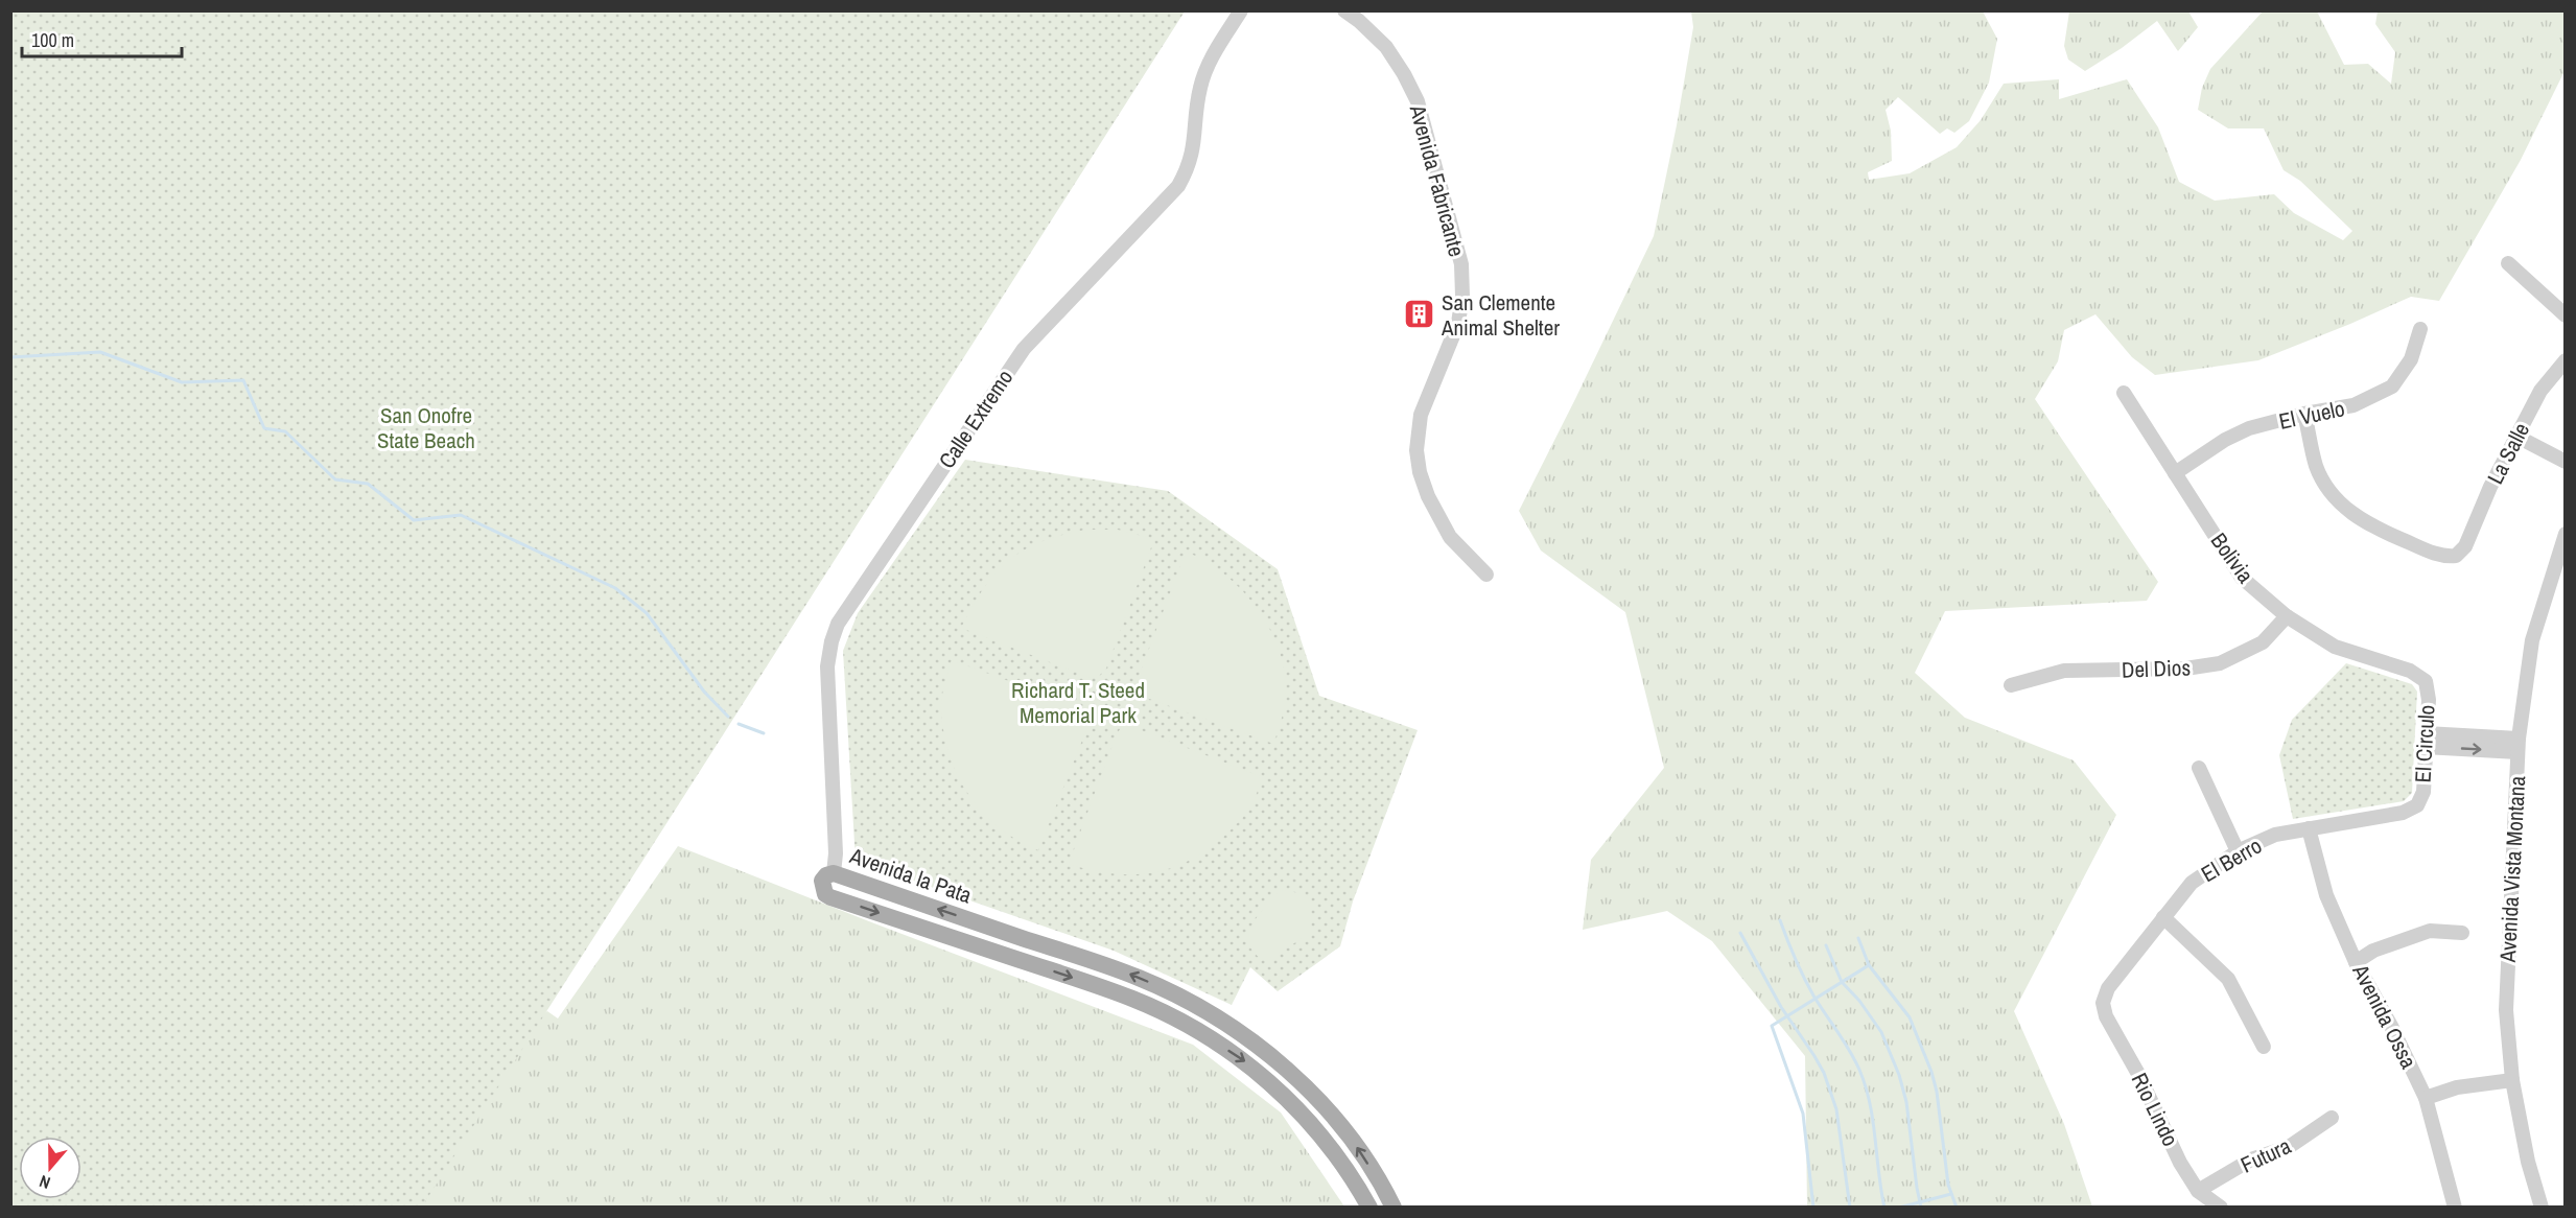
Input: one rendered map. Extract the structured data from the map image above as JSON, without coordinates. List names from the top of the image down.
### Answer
{
  "streets": {
    "main road": ["Avenida la Pata"],
    "street": [
      "Avenida Fabricante",
      "El Vuelo",
      "Calle Extremo",
      "La Salle",
      "Bolivia",
      "Del Dios",
      "El Circulo",
      "El Berro",
      "Avenida Vista Montana",
      "Avenida Ossa",
      "Rio Lindo",
      "Futura"
    ]
  },
  "crossings": [
    ["El Vuelo", "La Salle"],
    ["El Vuelo", "Bolivia"],
    ["Calle Extremo", "Avenida la Pata"],
    ["Bolivia", "Del Dios"],
    ["Bolivia", "El Circulo"],
    ["El Circulo", "El Berro"],
    ["El Berro", "Avenida Ossa"],
    ["El Berro", "Rio Lindo"],
    ["Rio Lindo", "Futura"]
  ],
  "parks": ["San Onofre State Beach", "Richard T. Steed Memorial Park"],
  "places": {
    "building": ["San Clemente Animal Shelter"]
  },
  "scale_bar": "100 m",
  "north": "bottom"
}
